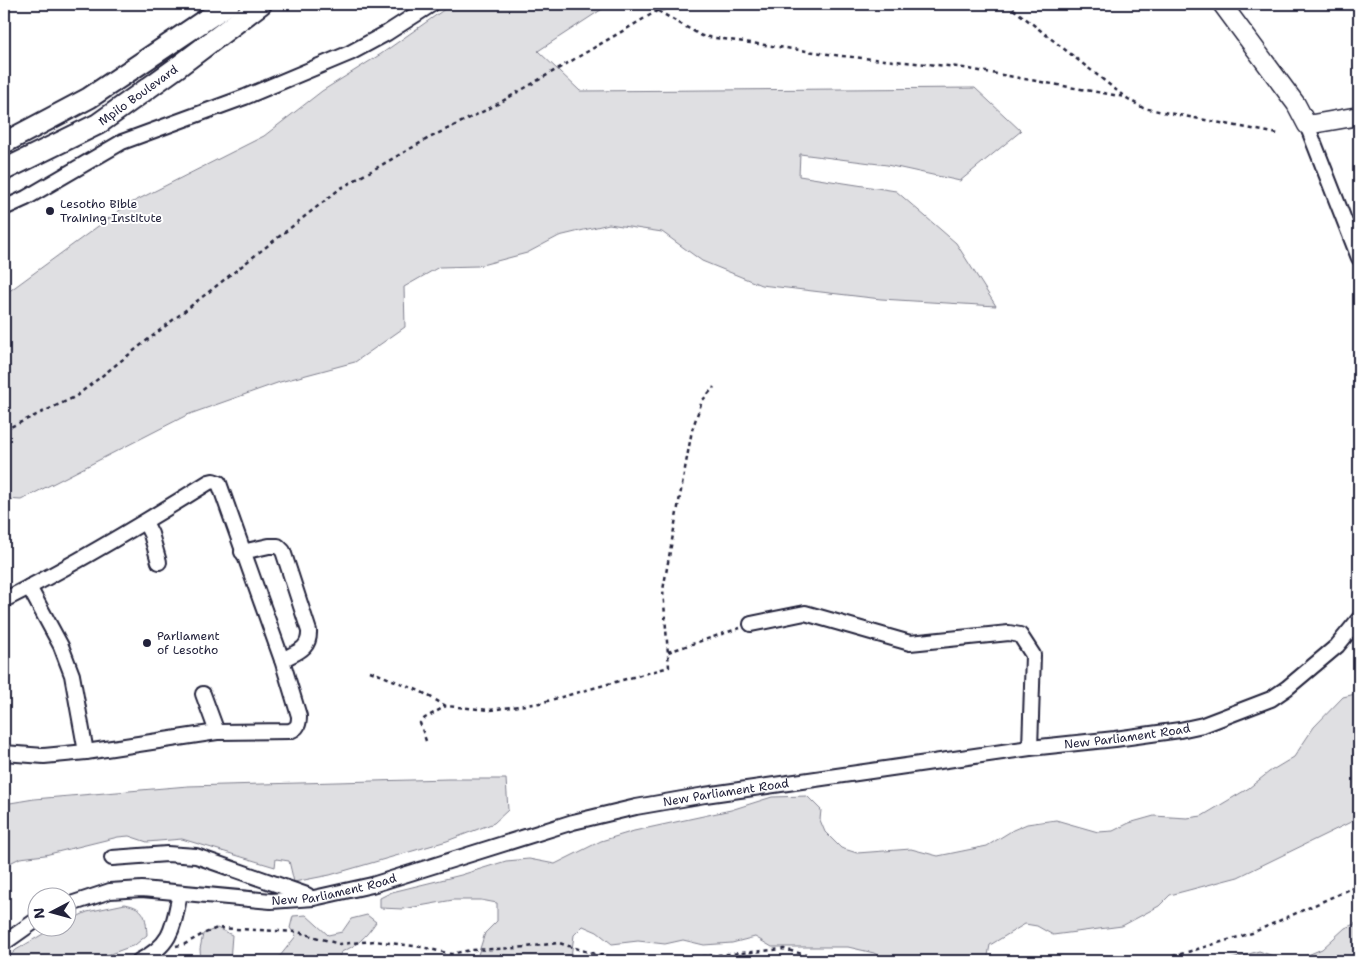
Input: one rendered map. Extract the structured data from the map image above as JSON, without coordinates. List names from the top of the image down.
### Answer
{
  "streets": {
    "highway": ["Mpilo Boulevard"],
    "street": ["New Parliament Road"]
  },
  "places": ["Lesotho Bible Training Institute", "Parliament of Lesotho"],
  "north": "left"
}
